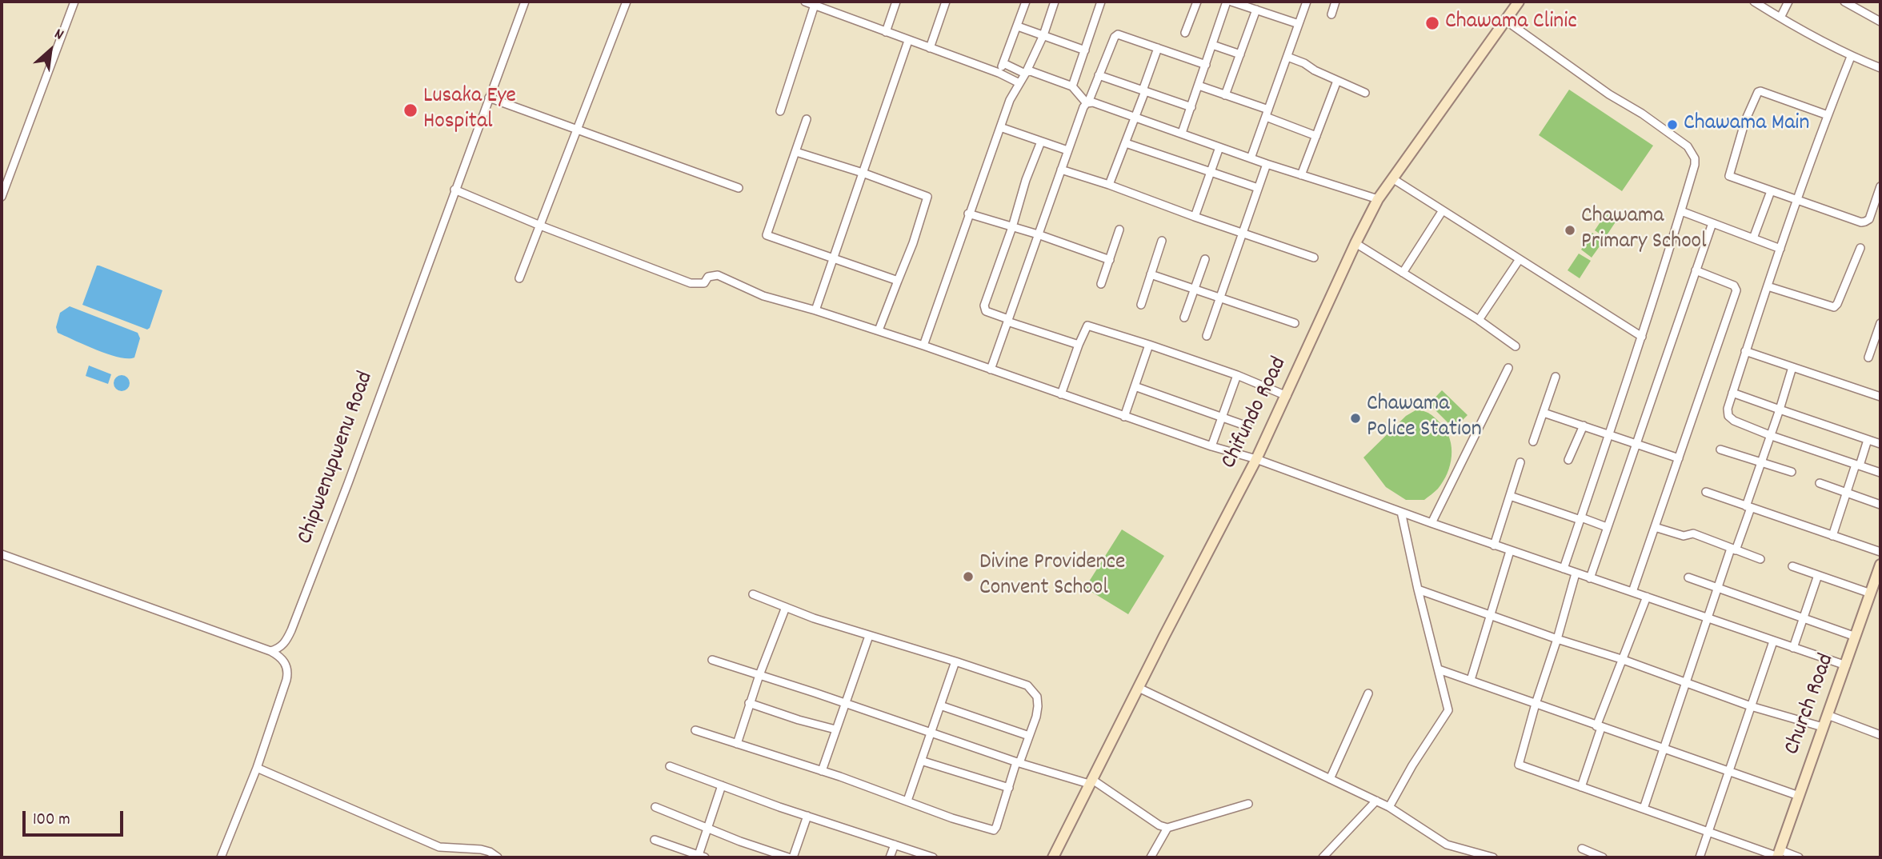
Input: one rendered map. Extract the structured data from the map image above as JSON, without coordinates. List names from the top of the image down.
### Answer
{
  "streets": {
    "street": ["Chifundo Road", "Chipwenupwenu Road", "Church Road"]
  },
  "places": [
    "Chawama Clinic",
    "Lusaka Eye Hospital",
    "Chawama Main",
    "Chawama Primary School",
    "Chawama Police Station",
    "Divine Providence Convent School"
  ],
  "scale_bar": "100 m",
  "north": "top right"
}
